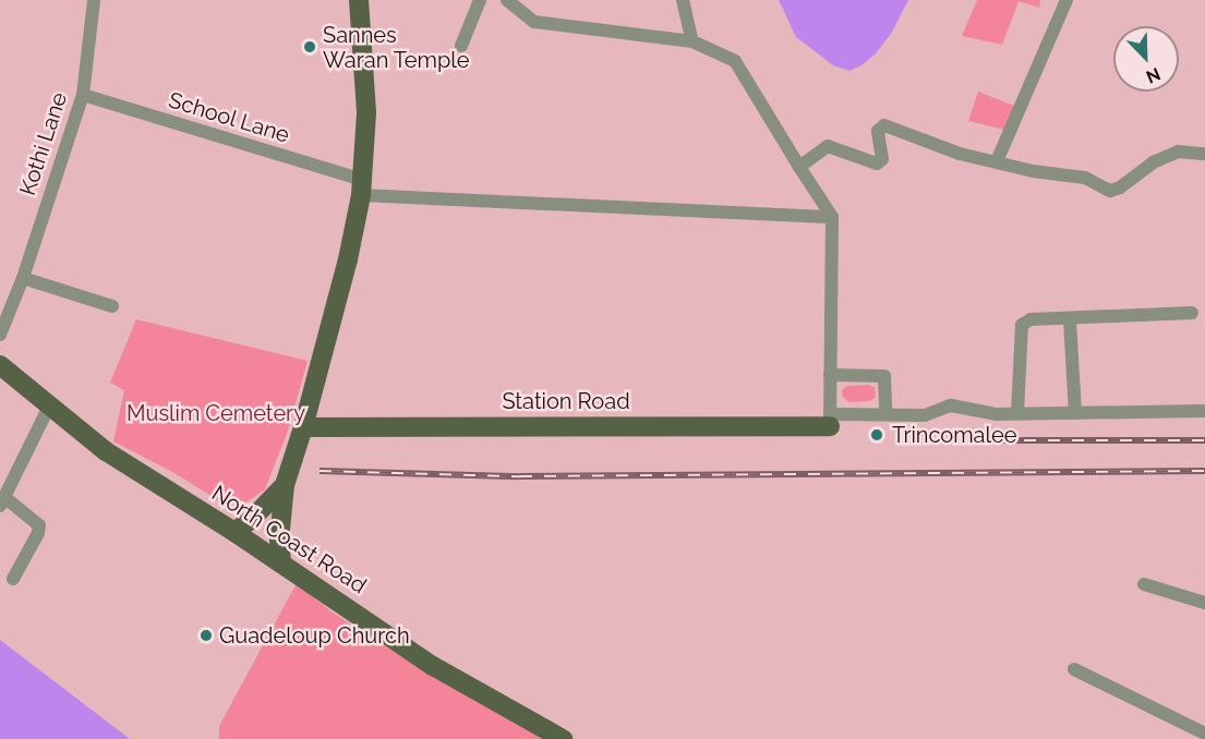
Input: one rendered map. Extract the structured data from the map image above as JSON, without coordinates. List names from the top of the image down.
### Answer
{
  "streets": {
    "main road": ["Station Road", "North Coast Road"],
    "street": ["School Lane", "Kothi Lane"]
  },
  "crossings": [
    ["School Lane", "Kothi Lane"]
  ],
  "parks": ["Muslim Cemetery"],
  "places": ["Sannes Waran Temple", "Trincomalee", "Guadeloup Church"],
  "north": "bottom right"
}
